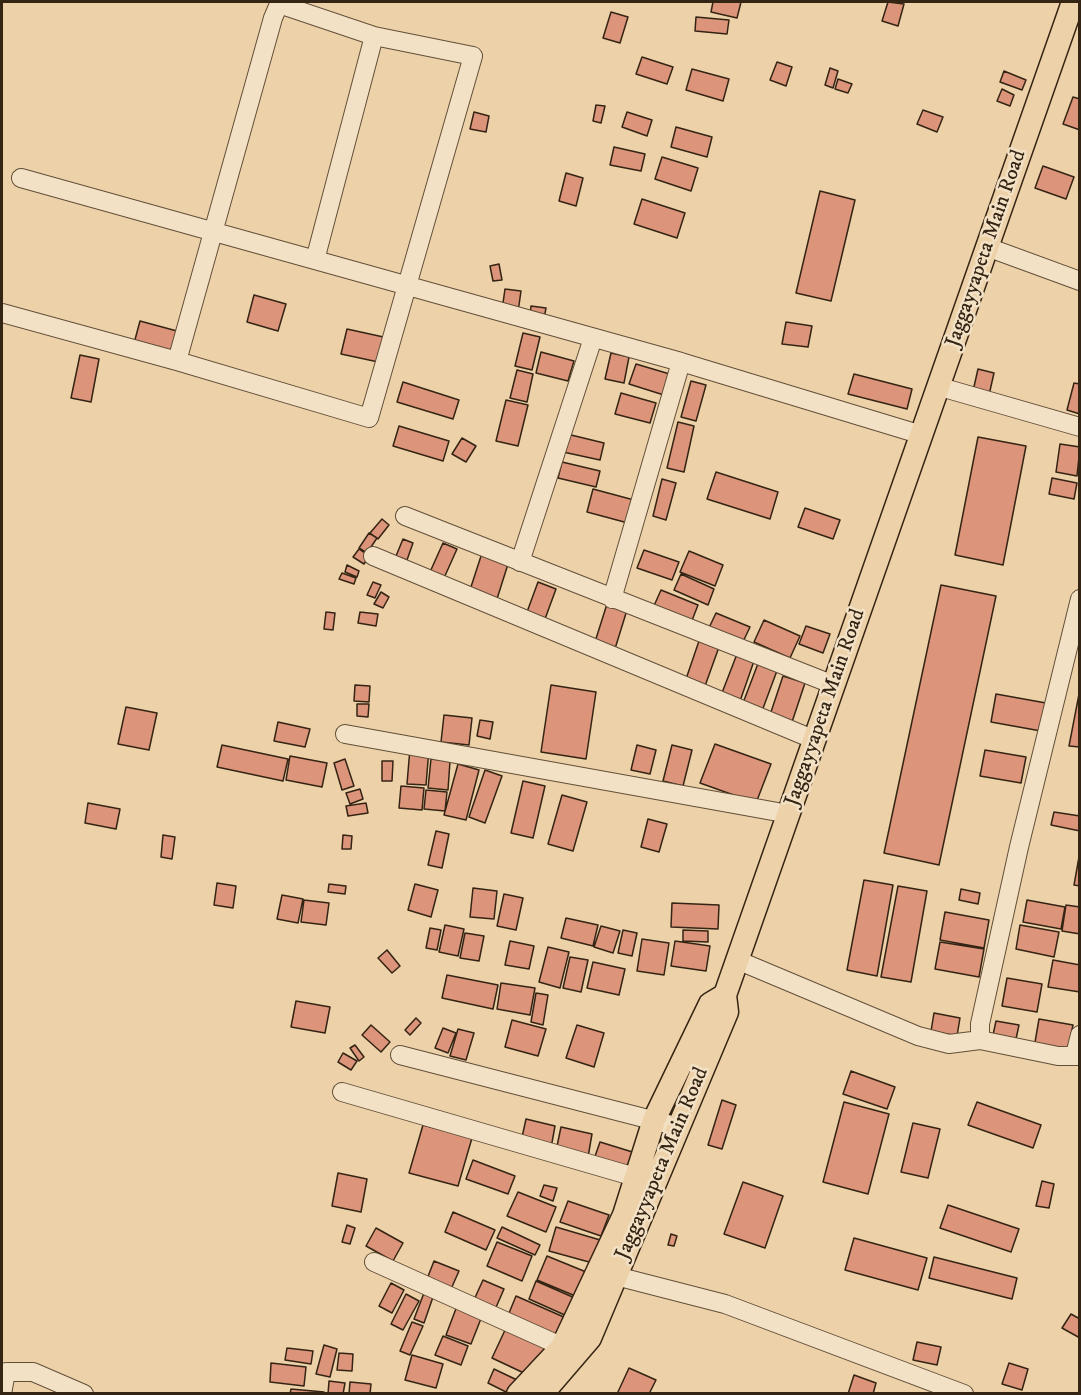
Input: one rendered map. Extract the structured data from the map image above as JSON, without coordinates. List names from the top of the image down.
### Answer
{
  "streets": {
    "main road": ["Jaggayyapeta Main Road"]
  }
}
